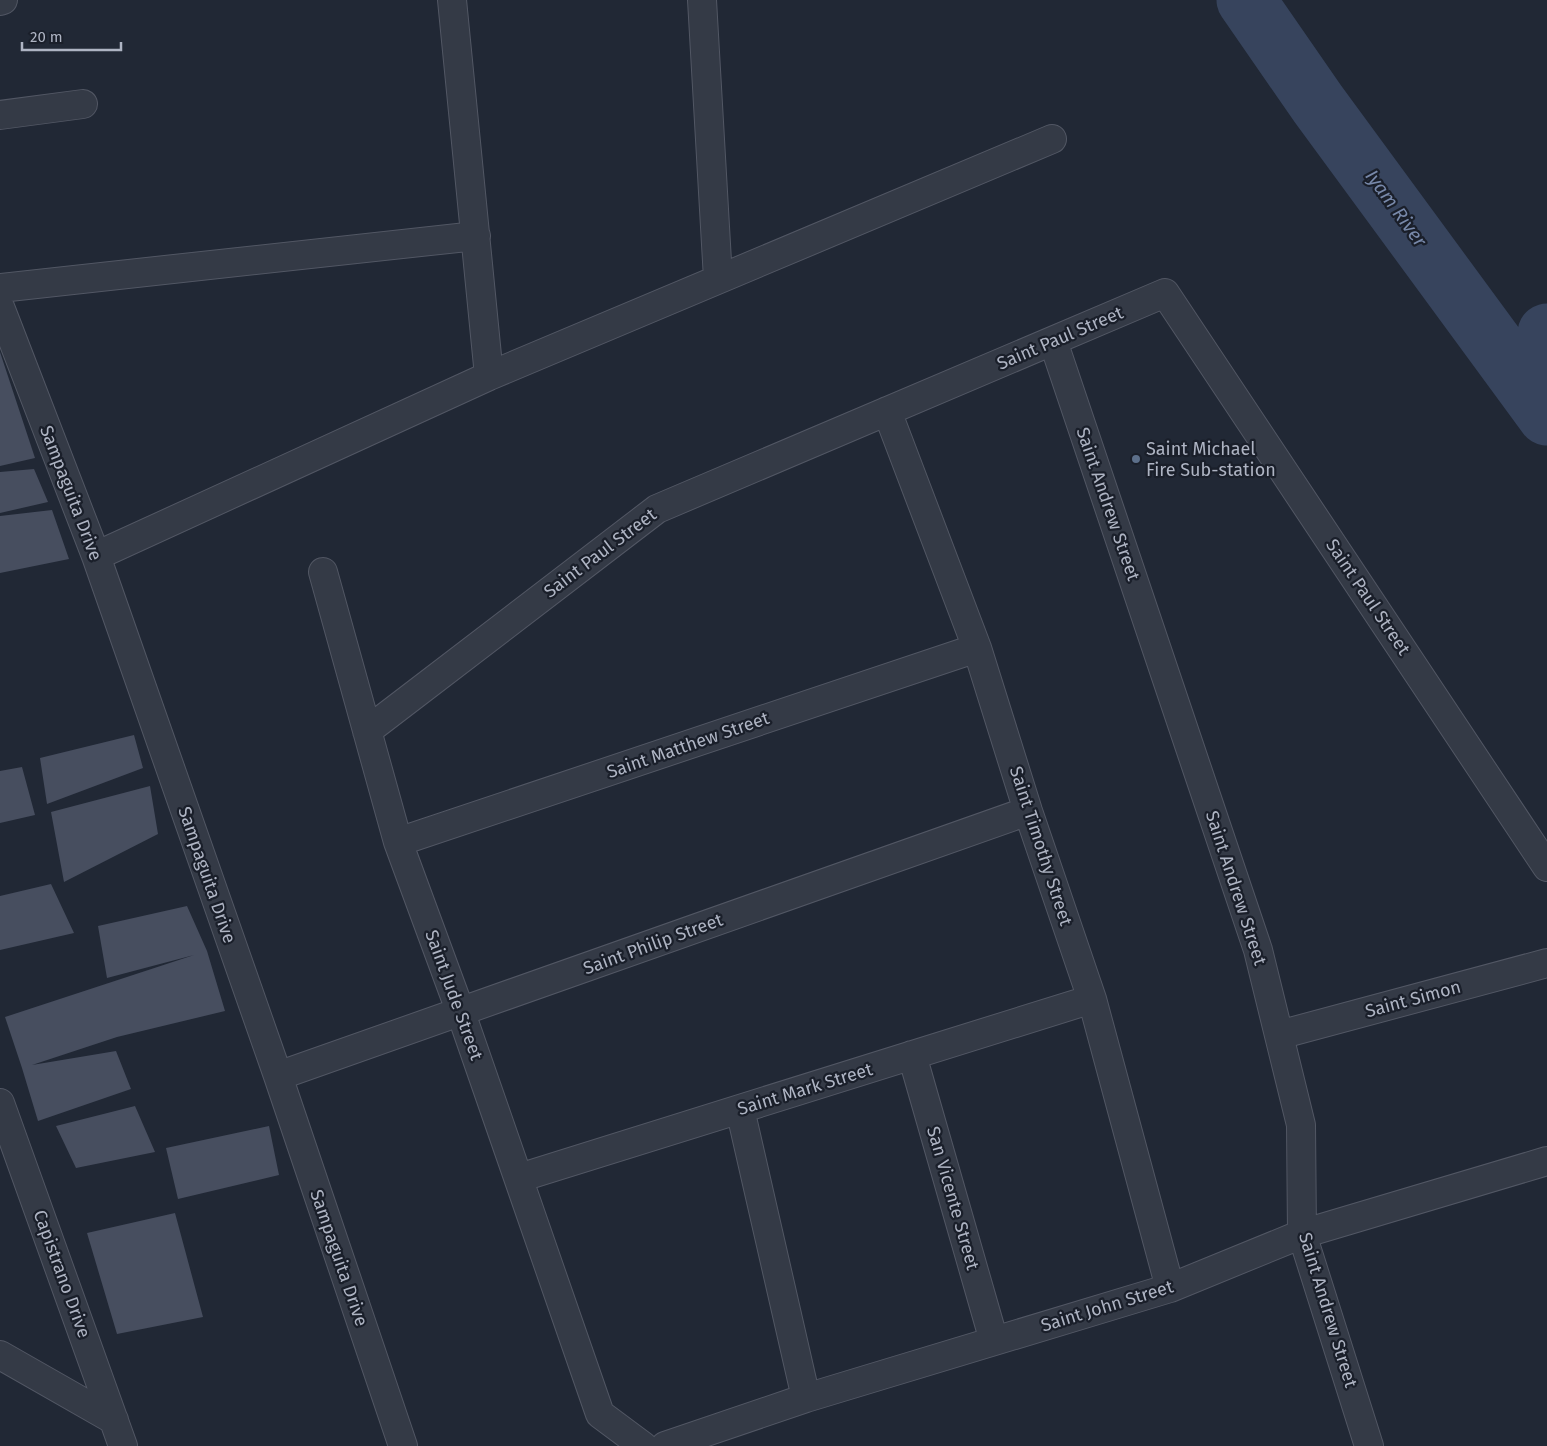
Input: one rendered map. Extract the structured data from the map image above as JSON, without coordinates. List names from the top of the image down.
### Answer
{
  "streets": {
    "street": [
      "Saint Paul Street",
      "Sampaguita Drive",
      "Saint Andrew Street",
      "Saint Matthew Street",
      "Saint Timothy Street",
      "Saint Philip Street",
      "Saint Jude Street",
      "Saint Simon",
      "Saint Mark Street",
      "San Vicente Street",
      "Capistrano Drive",
      "Saint John Street"
    ]
  },
  "crossings": [
    ["Saint Paul Street", "Saint Andrew Street"],
    ["Saint Paul Street", "Saint Timothy Street"],
    ["Saint Paul Street", "Saint Jude Street"],
    ["Sampaguita Drive", "Saint Philip Street"],
    ["Saint Andrew Street", "Saint Simon"],
    ["Saint Andrew Street", "Saint John Street"],
    ["Saint Matthew Street", "Saint Timothy Street"],
    ["Saint Matthew Street", "Saint Jude Street"],
    ["Saint Timothy Street", "Saint Philip Street"],
    ["Saint Timothy Street", "Saint Mark Street"],
    ["Saint Timothy Street", "Saint John Street"],
    ["Saint Philip Street", "Saint Jude Street"],
    ["Saint Jude Street", "Saint Mark Street"],
    ["Saint Mark Street", "San Vicente Street"],
    ["San Vicente Street", "Saint John Street"]
  ],
  "water": ["Iyam River"],
  "places": ["Saint Michael Fire Sub-station"],
  "scale_bar": "20 m"
}
